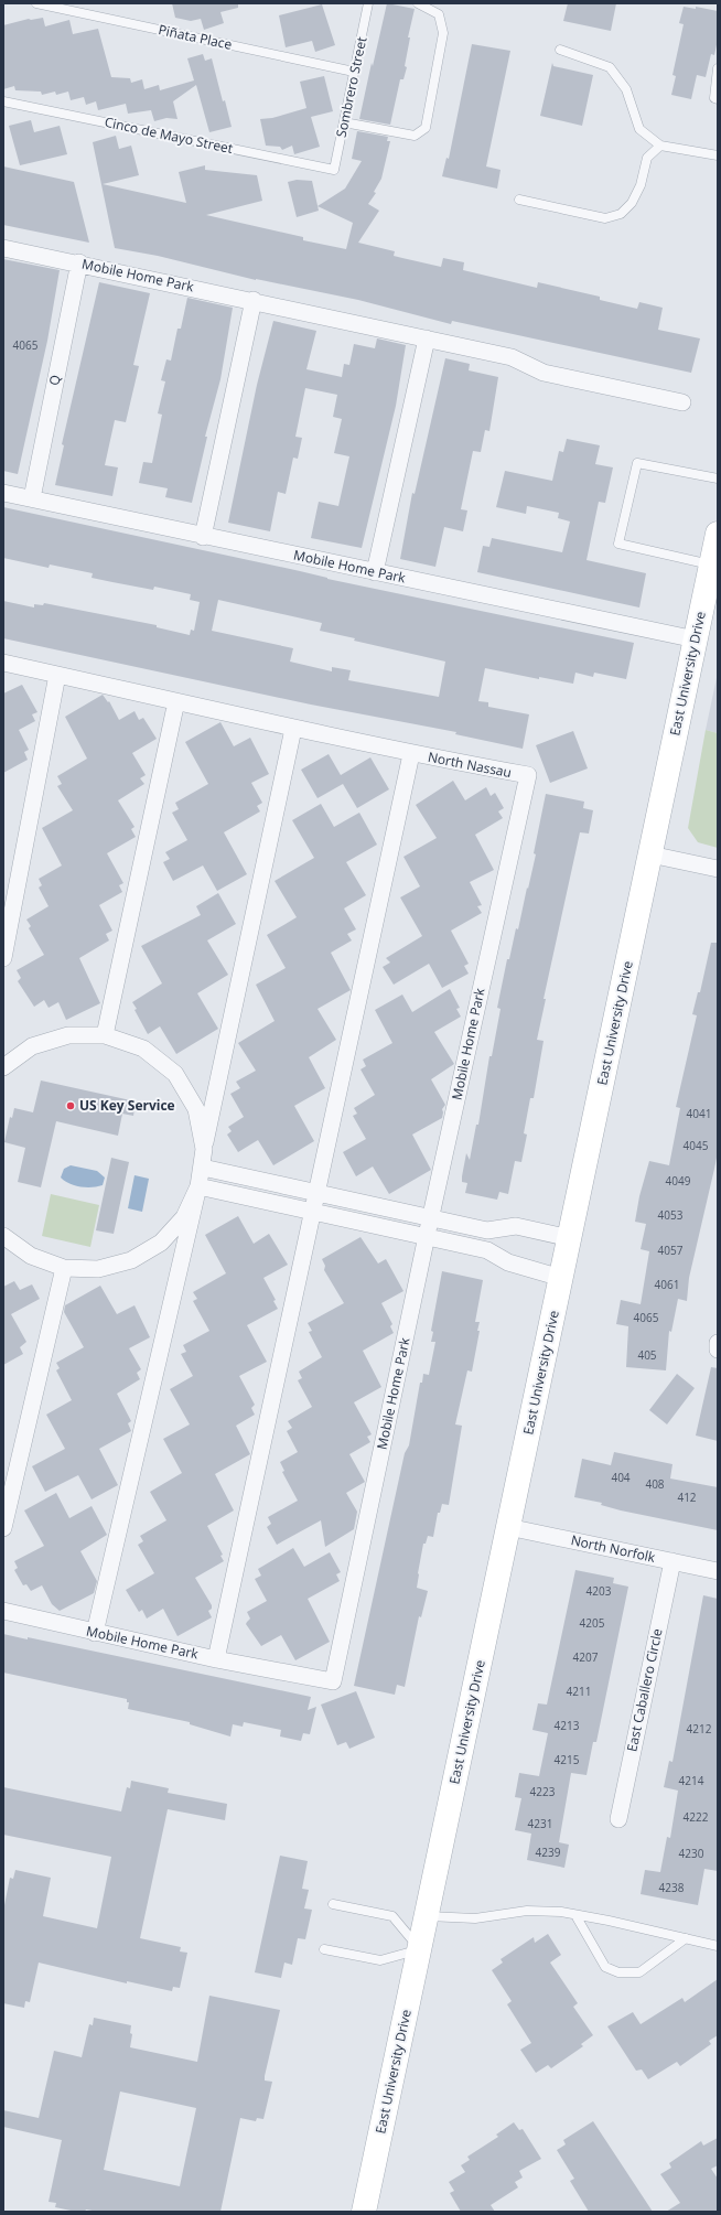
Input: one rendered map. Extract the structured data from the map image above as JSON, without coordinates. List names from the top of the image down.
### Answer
{
  "streets": {
    "main road": ["East University Drive"],
    "street": [
      "Mobile Home Park",
      "Q",
      "North Nassau",
      "North Norfolk",
      "East Caballero Circle"
    ],
    "lane": ["Piñata Place", "Sombrero Street", "Cinco de Mayo Street"]
  },
  "crossings": [
    ["Piñata Place", "Sombrero Street"],
    ["Sombrero Street", "Cinco de Mayo Street"],
    ["Mobile Home Park", "Q"],
    ["Mobile Home Park", "East University Drive"],
    ["Mobile Home Park", "North Nassau"],
    ["East University Drive", "North Norfolk"],
    ["North Norfolk", "East Caballero Circle"]
  ],
  "places": ["US Key Service"],
  "house_numbers": [
    "4065",
    "4041",
    "4045",
    "4049",
    "4053",
    "4057",
    "4061",
    "4065",
    "405",
    "404",
    "408",
    "412",
    "4203",
    "4205",
    "4207",
    "4211",
    "4213",
    "4212",
    "4215",
    "4214",
    "4223",
    "4222",
    "4231",
    "4239",
    "4230",
    "4238"
  ]
}
